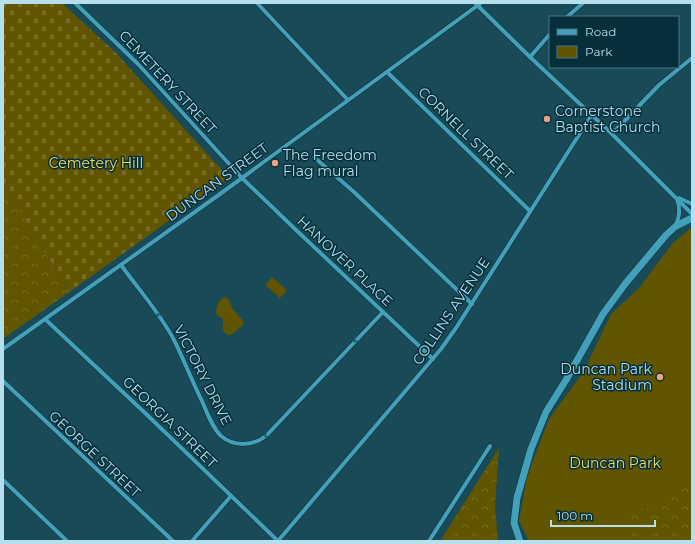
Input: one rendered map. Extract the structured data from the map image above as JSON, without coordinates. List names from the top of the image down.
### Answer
{
  "streets": {
    "street": [
      "CEMETERY STREET",
      "CORNELL STREET",
      "DUNCAN STREET",
      "HANOVER PLACE",
      "COLLINS AVENUE",
      "VICTORY DRIVE",
      "GEORGIA STREET",
      "GEORGE STREET"
    ]
  },
  "crossings": [
    ["CEMETERY STREET", "DUNCAN STREET"],
    ["CEMETERY STREET", "HANOVER PLACE"],
    ["CORNELL STREET", "DUNCAN STREET"],
    ["CORNELL STREET", "COLLINS AVENUE"],
    ["DUNCAN STREET", "HANOVER PLACE"],
    ["DUNCAN STREET", "VICTORY DRIVE"],
    ["DUNCAN STREET", "GEORGIA STREET"],
    ["HANOVER PLACE", "COLLINS AVENUE"],
    ["HANOVER PLACE", "VICTORY DRIVE"],
    ["COLLINS AVENUE", "GEORGIA STREET"]
  ],
  "parks": ["Cemetery Hill", "Duncan Park"],
  "places": ["Cornerstone Baptist Church", "The Freedom Flag mural", "Duncan Park Stadium"],
  "legend": ["Road", "Park"],
  "scale_bar": "100 m"
}
